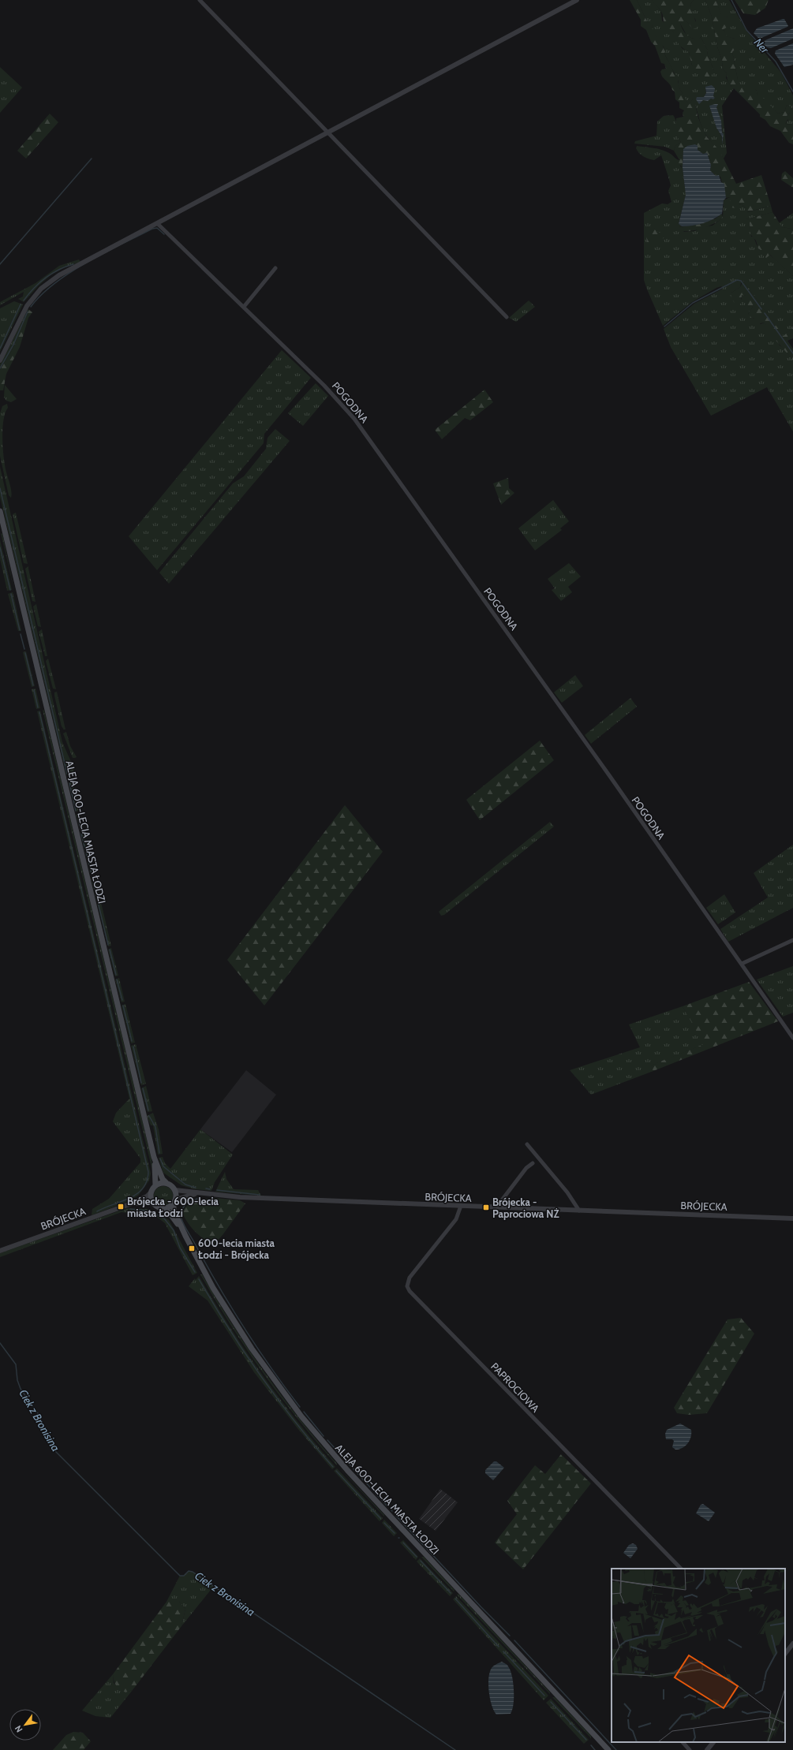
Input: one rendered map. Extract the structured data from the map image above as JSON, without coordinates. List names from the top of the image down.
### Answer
{
  "streets": {
    "main road": ["ALEJA 600-LECIA MIASTA ŁODZI"],
    "street": ["POGODNA", "BRÓJECKA", "PAPROCIOWA"]
  },
  "crossings": [
    ["ALEJA 600-LECIA MIASTA ŁODZI", "BRÓJECKA"],
    ["BRÓJECKA", "PAPROCIOWA"]
  ],
  "water": ["Ner", "Ciek z Bronisina"],
  "places": {
    "transit": ["Brójecka - 600-lecia miasta Łodzi", "Brójecka - Paprociowa NŻ", "600-lecia miasta Łodzi - Brójecka"]
  },
  "north": "bottom left"
}
